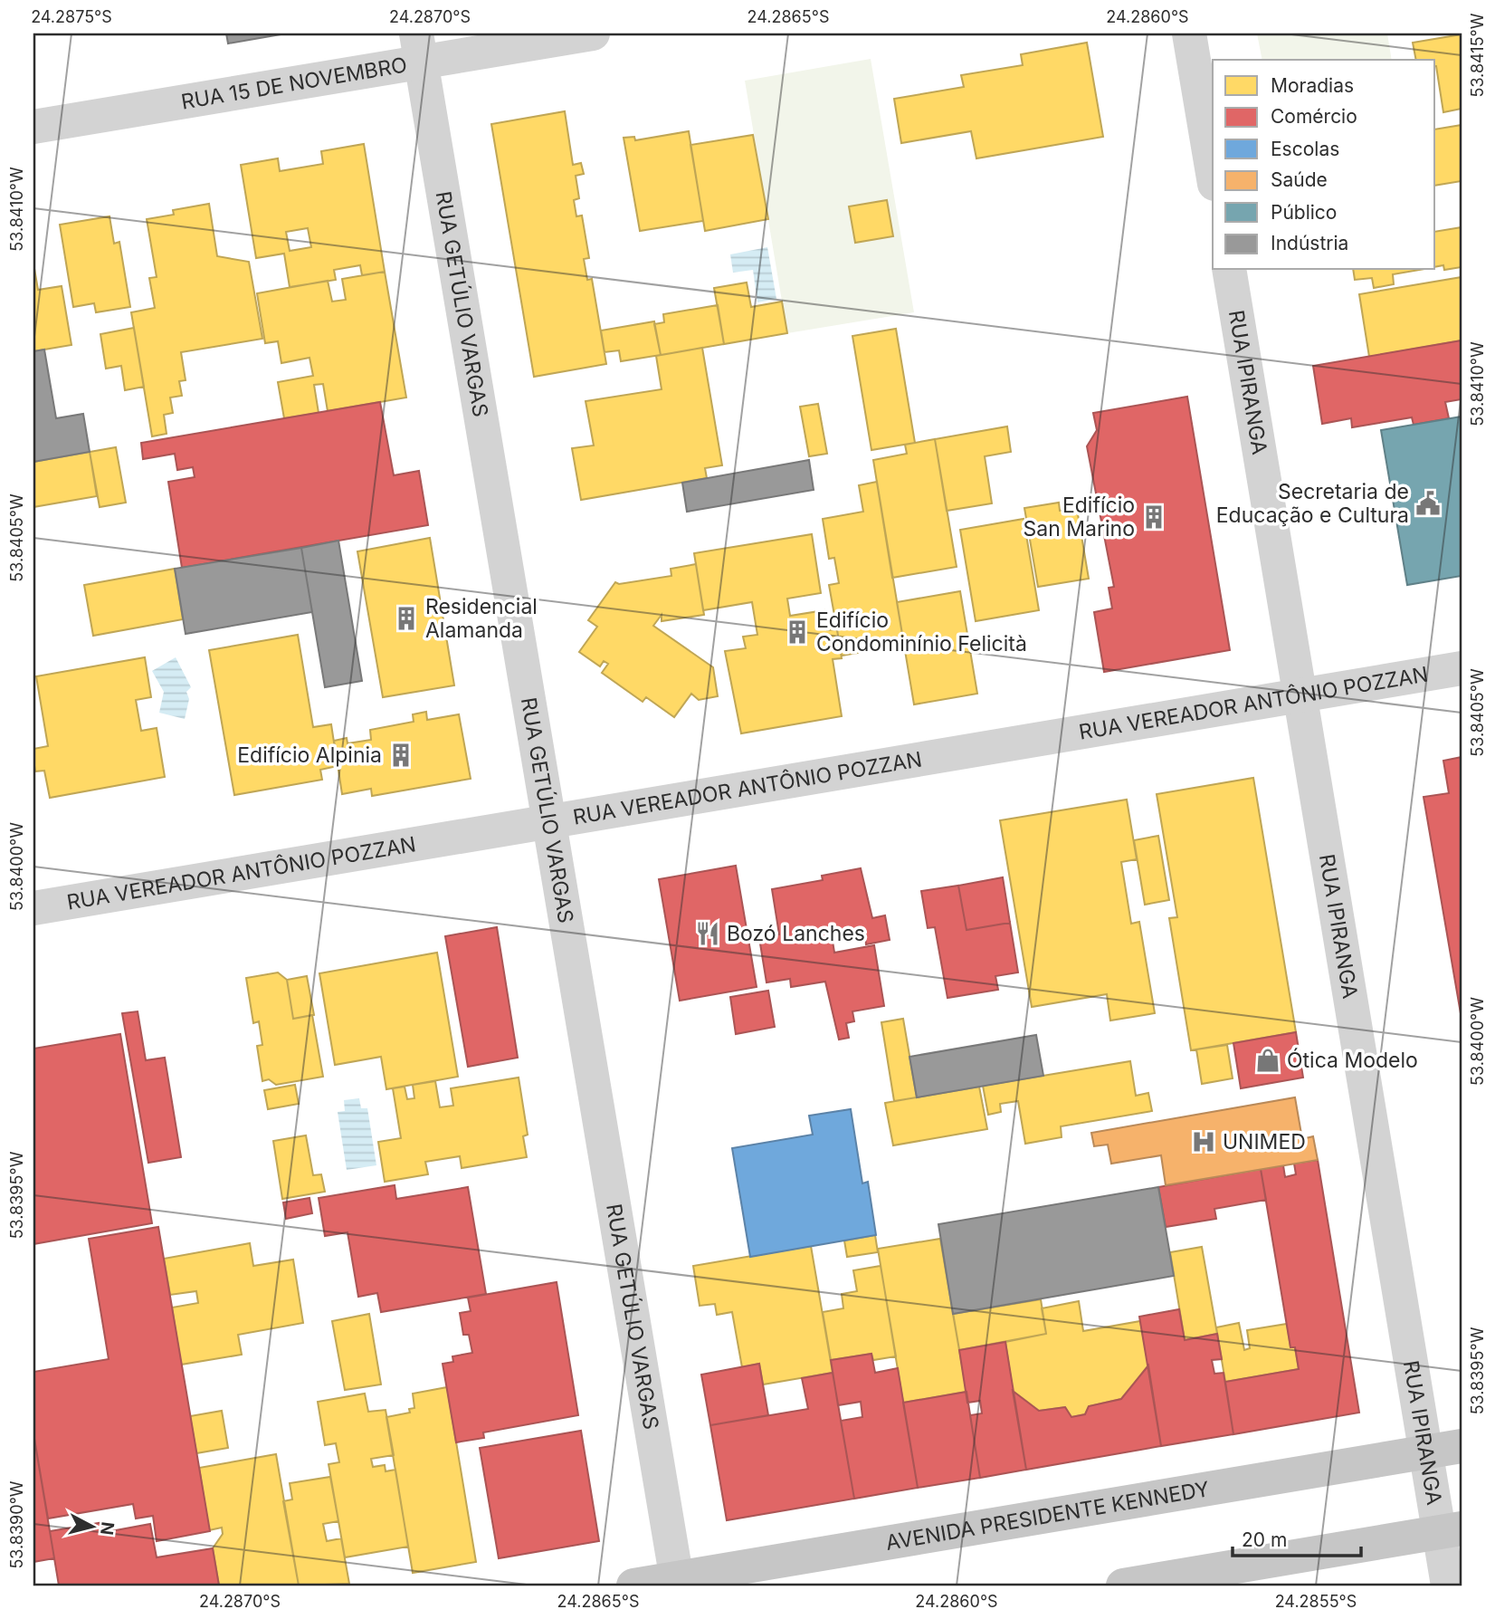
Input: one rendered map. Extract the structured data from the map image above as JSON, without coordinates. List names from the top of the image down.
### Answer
{
  "streets": {
    "main road": ["AVENIDA PRESIDENTE KENNEDY"],
    "street": [
      "RUA 15 DE NOVEMBRO",
      "RUA GETÚLIO VARGAS",
      "RUA IPIRANGA",
      "RUA VEREADOR ANTÔNIO POZZAN"
    ]
  },
  "crossings": [
    ["RUA 15 DE NOVEMBRO", "RUA GETÚLIO VARGAS"],
    ["RUA GETÚLIO VARGAS", "RUA VEREADOR ANTÔNIO POZZAN"],
    ["RUA GETÚLIO VARGAS", "AVENIDA PRESIDENTE KENNEDY"],
    ["RUA IPIRANGA", "RUA VEREADOR ANTÔNIO POZZAN"],
    ["RUA IPIRANGA", "AVENIDA PRESIDENTE KENNEDY"]
  ],
  "places": {
    "public building": ["Secretaria de Educação e Cultura"],
    "building": [
      "Edifício San Marino",
      "Residencial Alamanda",
      "Edifício Condominínio Felicità",
      "Edifício Alpinia"
    ],
    "restaurant": ["Bozó Lanches"],
    "shop": ["Ótica Modelo"],
    "hospital": ["UNIMED"]
  },
  "legend": [
    "Moradias",
    "Comércio",
    "Escolas",
    "Saúde",
    "Público",
    "Indústria"
  ],
  "scale_bar": "20 m",
  "north": "right",
  "coordinates": [
    "24.2875°S",
    "24.2870°S",
    "24.2865°S",
    "24.2860°S",
    "53.8415°W",
    "53.8410°W",
    "53.8405°W",
    "53.8400°W",
    "53.8395°W",
    "53.8390°W",
    "24.2855°S"
  ]
}
